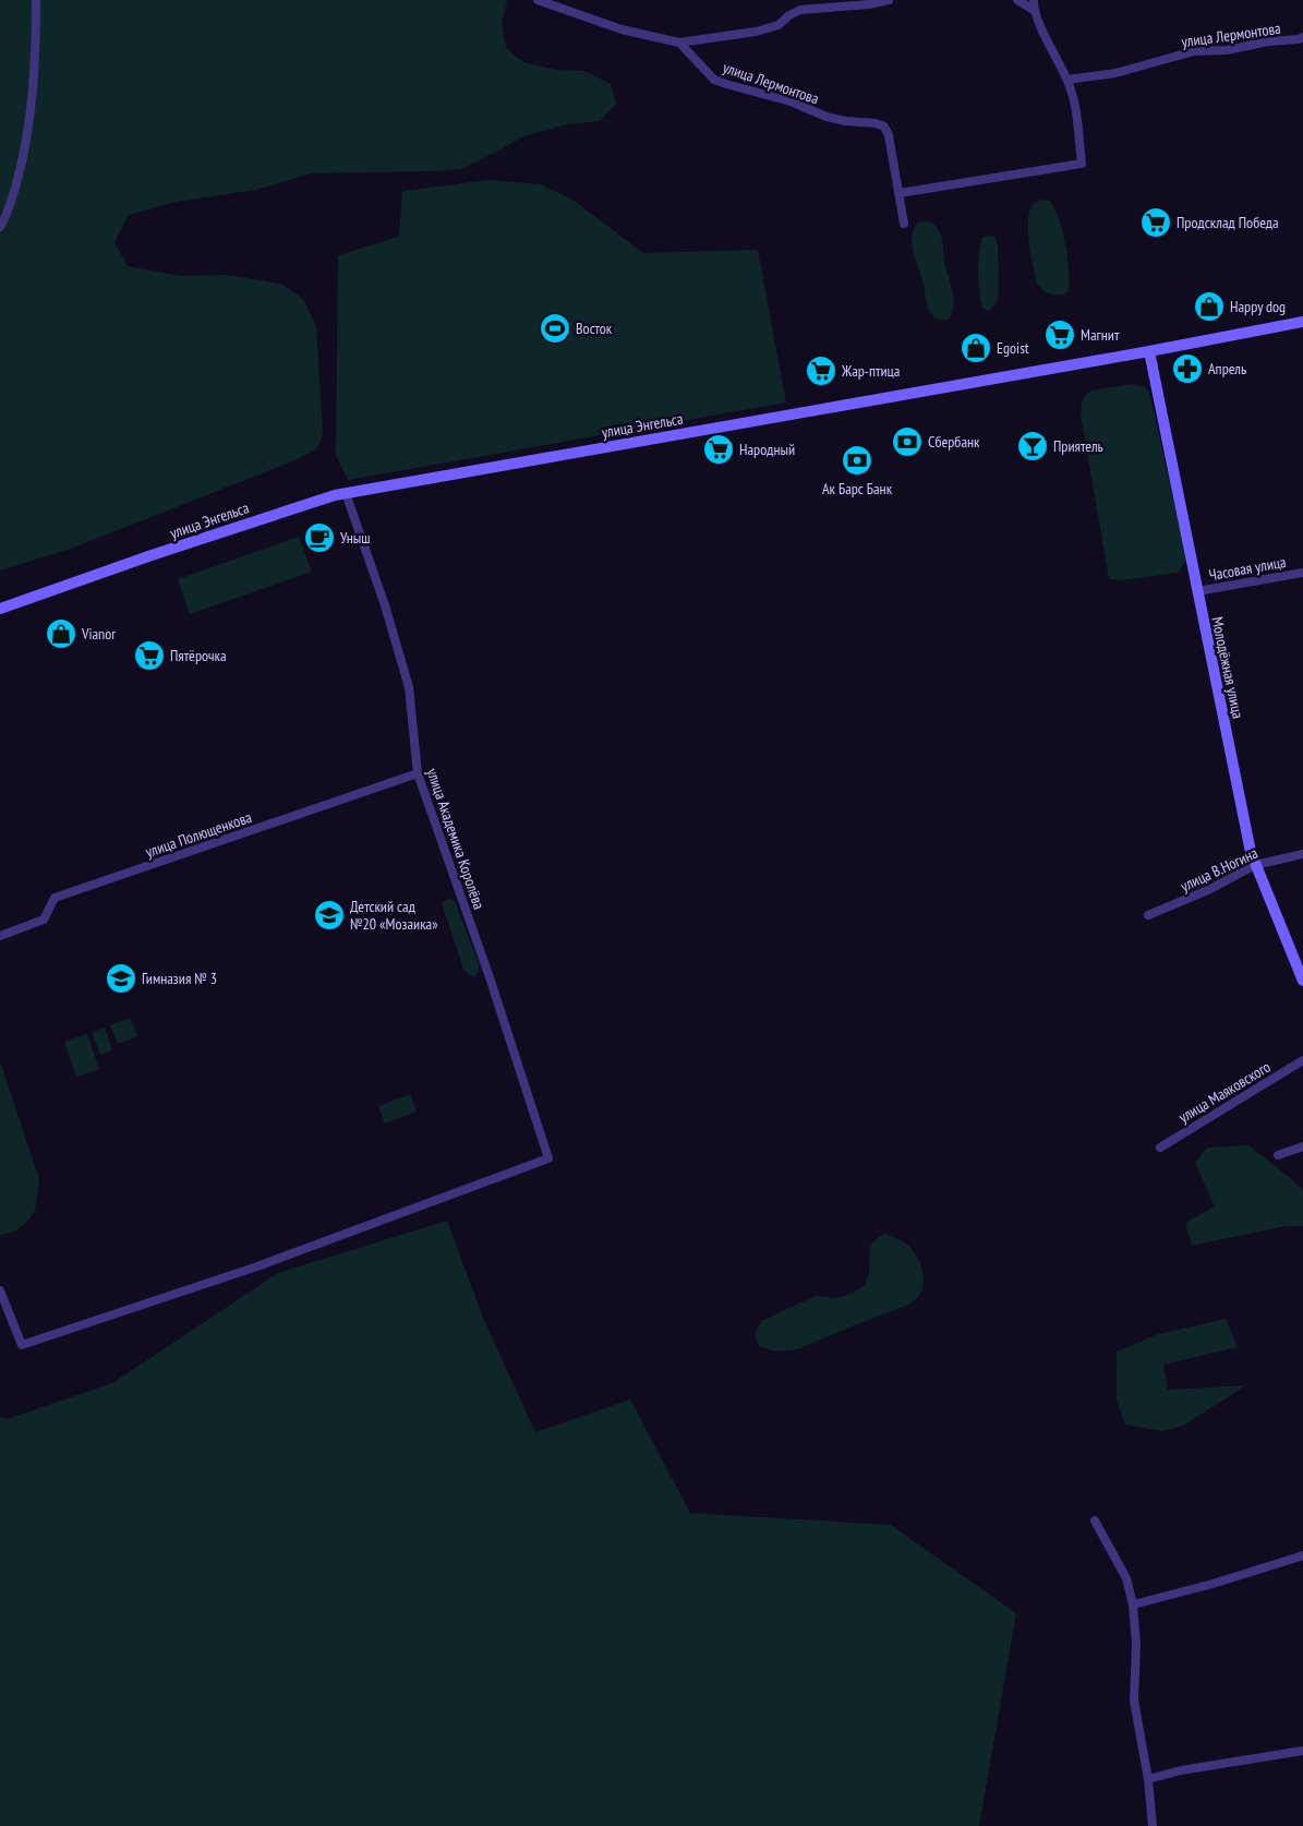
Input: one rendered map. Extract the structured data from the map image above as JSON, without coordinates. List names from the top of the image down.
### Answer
{
  "streets": {
    "main road": ["улица Энгельса", "Молодёжная улица"],
    "street": [
      "улица Лермонтова",
      "Часовая улица",
      "улица Полющенкова",
      "улица Академика Королёва",
      "улица В.Ногина",
      "улица Маяковского"
    ]
  },
  "crossings": [
    ["улица Энгельса", "Молодёжная улица"],
    ["улица Энгельса", "улица Академика Королёва"],
    ["Часовая улица", "Молодёжная улица"],
    ["Молодёжная улица", "улица В.Ногина"],
    ["улица Полющенкова", "улица Академика Королёва"]
  ],
  "places": {
    "supermarket": [
      "Продсклад Победа",
      "Магнит",
      "Жар-птица",
      "Народный",
      "Пятёрочка"
    ],
    "shop": ["Happy dog", "Egoist", "Vianor"],
    "sports": ["Восток"],
    "pharmacy": ["Апрель"],
    "bank": ["Сбербанк", "Ак Барс Банк"],
    "bar": ["Приятель"],
    "cafe": ["Уныш"],
    "school or university": ["Детский сад №20 «Мозаика»", "Гимназия № 3"]
  }
}
